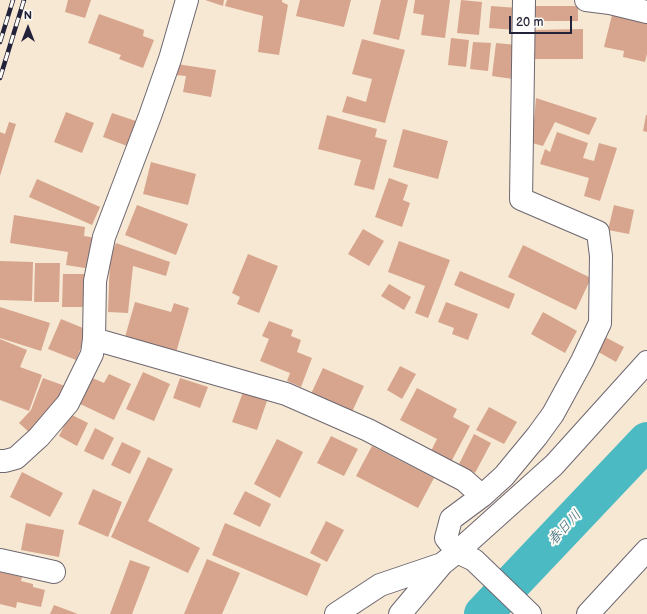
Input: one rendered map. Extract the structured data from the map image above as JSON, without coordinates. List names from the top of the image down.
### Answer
{
  "water": ["春日川"],
  "scale_bar": "20 m",
  "north": "top"
}
